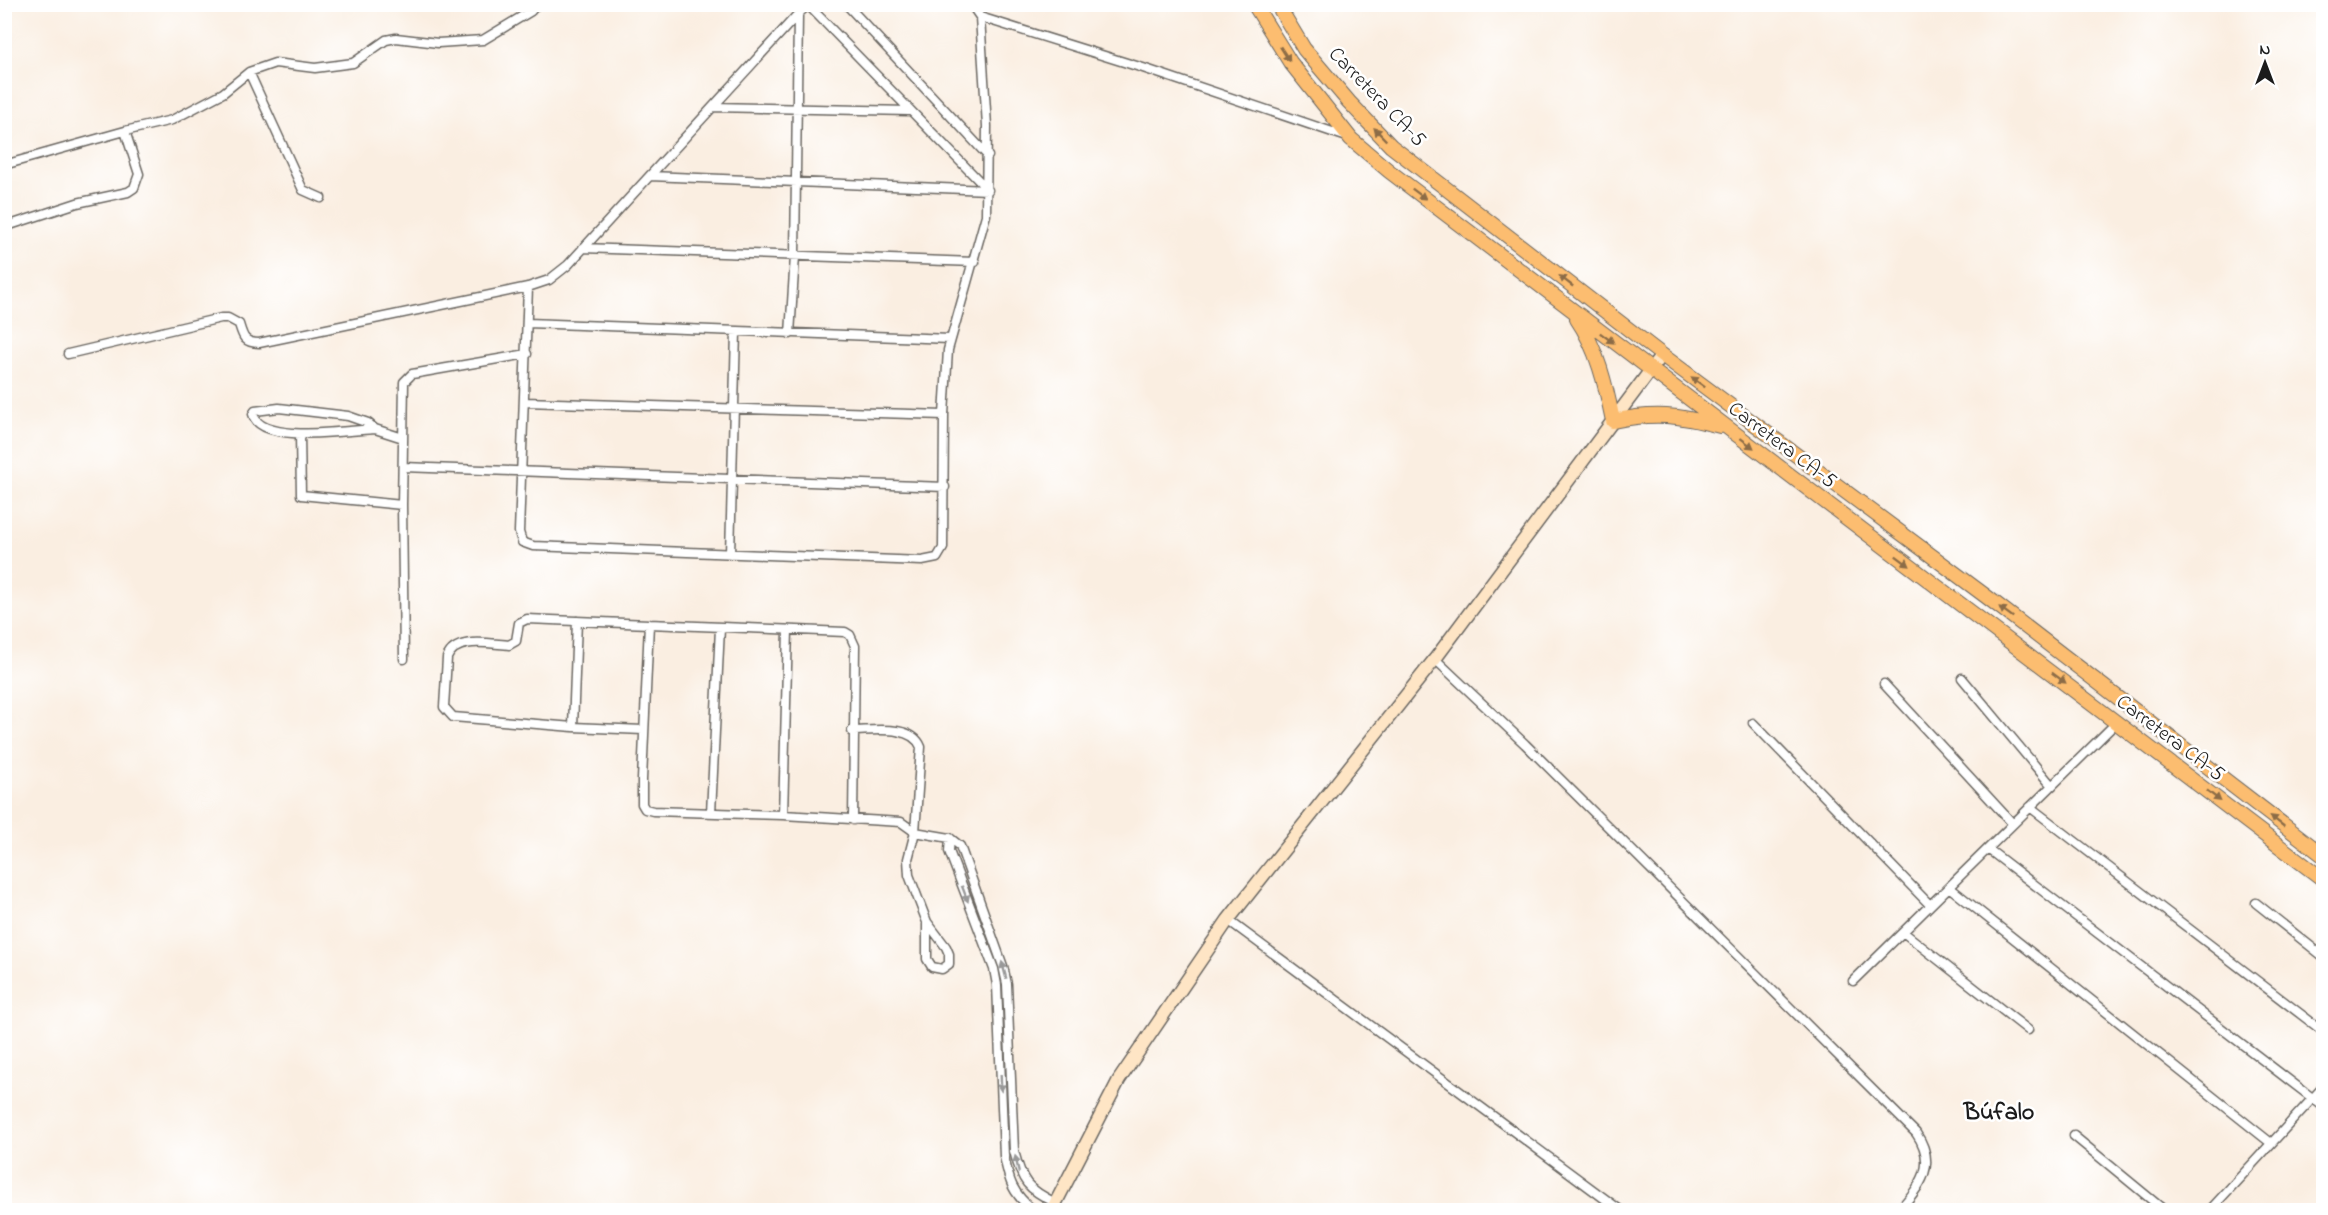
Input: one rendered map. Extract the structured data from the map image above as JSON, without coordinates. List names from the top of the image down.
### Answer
{
  "streets": {
    "highway": ["Carretera CA-5"]
  },
  "districts": ["Búfalo"],
  "north": "top"
}
